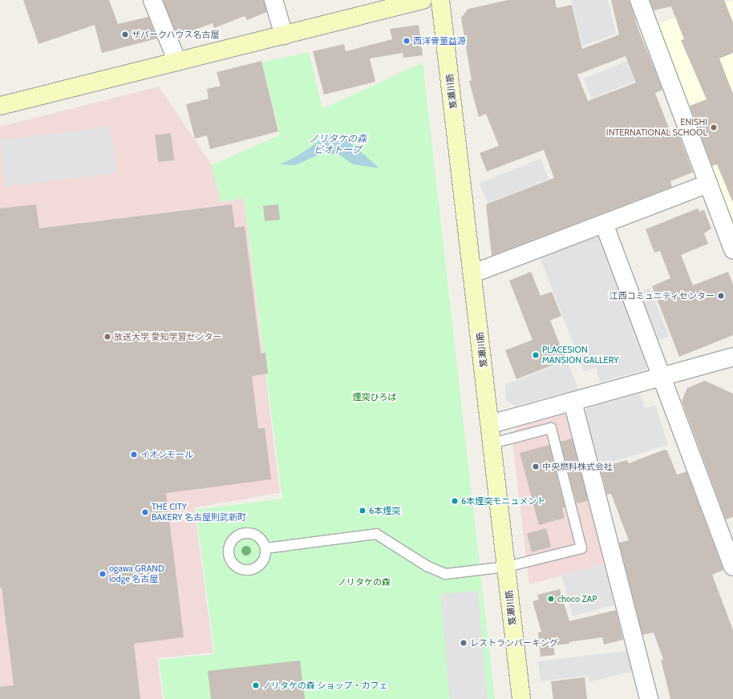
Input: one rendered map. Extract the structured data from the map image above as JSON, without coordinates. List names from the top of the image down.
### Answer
{
  "streets": {
    "street": ["笈瀬川筋"]
  },
  "water": ["ノリタケの森 ビオトープ"],
  "parks": ["煙突ひろば", "ノリタケの森"],
  "places": [
    "ザパークハウス名古屋",
    "西洋骨董益源",
    "ENISHI INTERNATIONAL SCHOOL",
    "江西コミュニティセンター",
    "放送大学 愛知学習センター",
    "PLACESION MANSION GALLERY",
    "イオンモール",
    "中央燃料株式会社",
    "6本煙突モニュメント",
    "6本煙突",
    "THE CITY BAKERY 名古屋則武新町",
    "ogawa GRAND lodge 名古屋",
    "choco ZAP",
    "レストランパーキング",
    "ノリタケの森 ショップ・カフェ"
  ]
}
